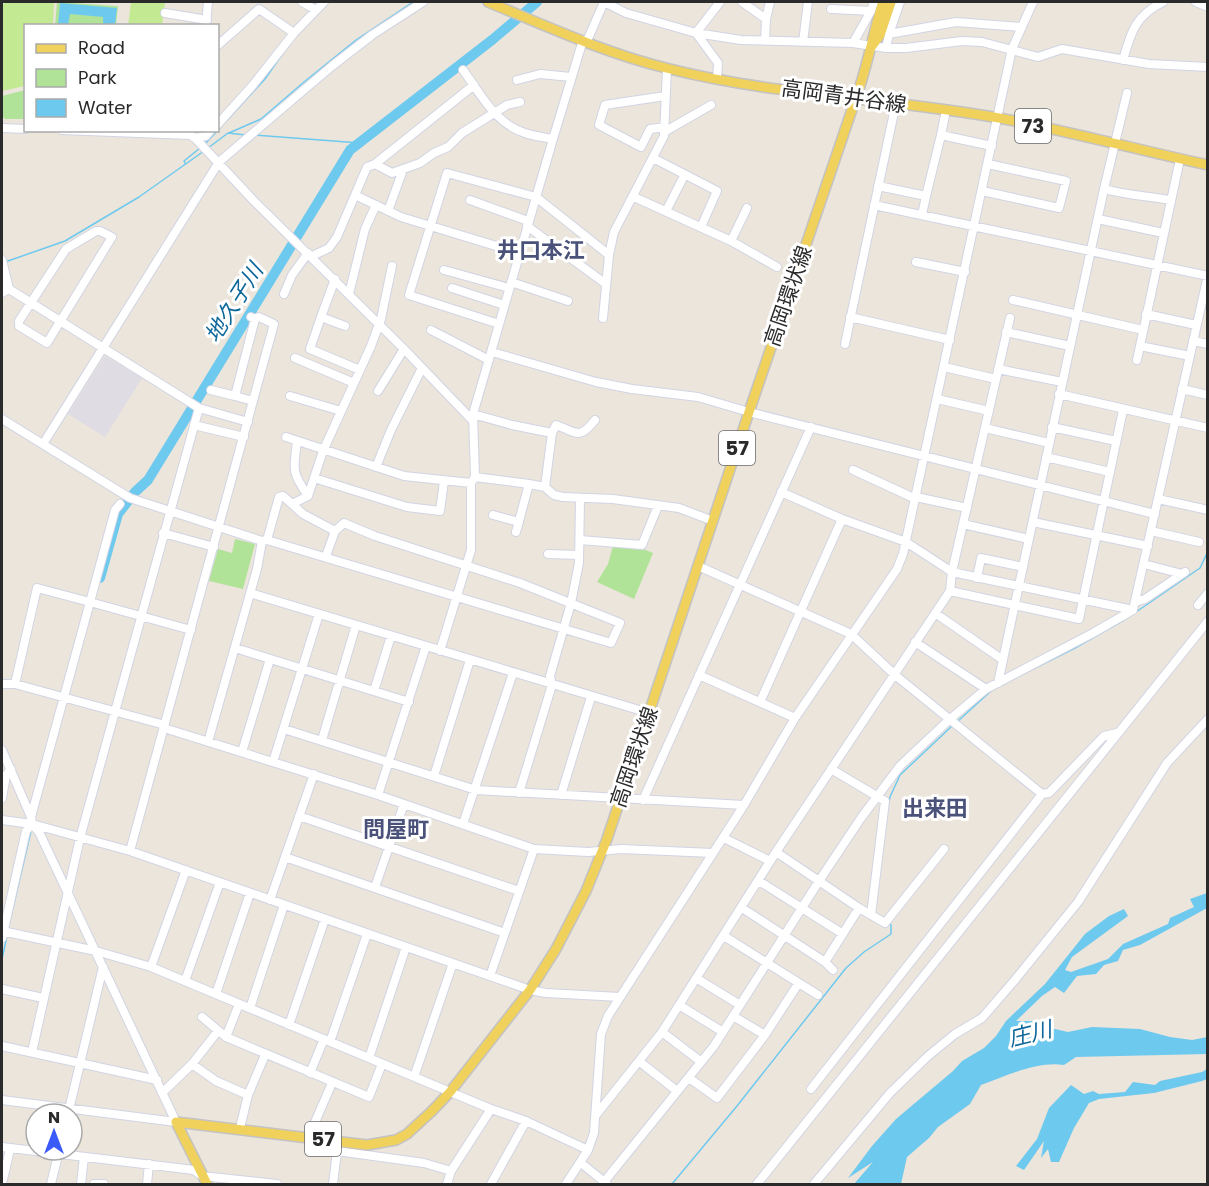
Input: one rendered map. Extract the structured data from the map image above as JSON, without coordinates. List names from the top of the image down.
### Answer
{
  "streets": {
    "main road": [
      "高岡青井谷線",
      "73",
      "高岡環状線",
      "57"
    ]
  },
  "crossings": [
    ["高岡青井谷線", "高岡環状線"]
  ],
  "districts": ["井口本江", "出来田", "問屋町"],
  "water": ["地久子川", "庄川"],
  "legend": ["Road", "Park", "Water"],
  "north": "top"
}
